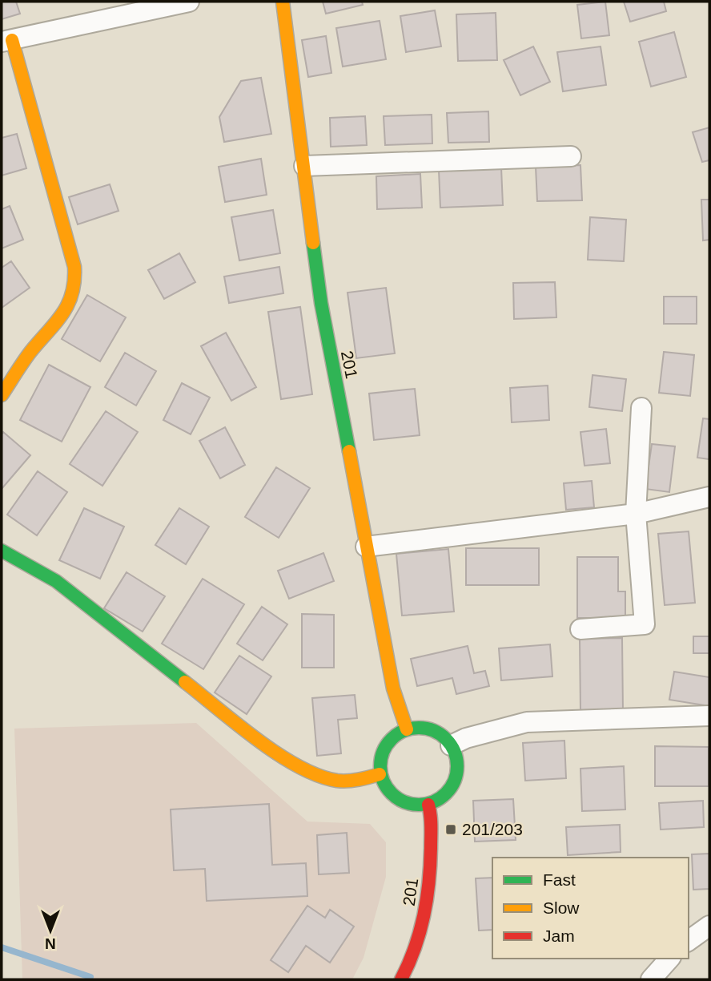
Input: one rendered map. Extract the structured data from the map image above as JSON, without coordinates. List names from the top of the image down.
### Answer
{
  "streets": {
    "street": ["201"]
  },
  "places": {
    "transit": ["201/203"]
  },
  "legend": ["Fast", "Slow", "Jam"],
  "north": "bottom"
}
